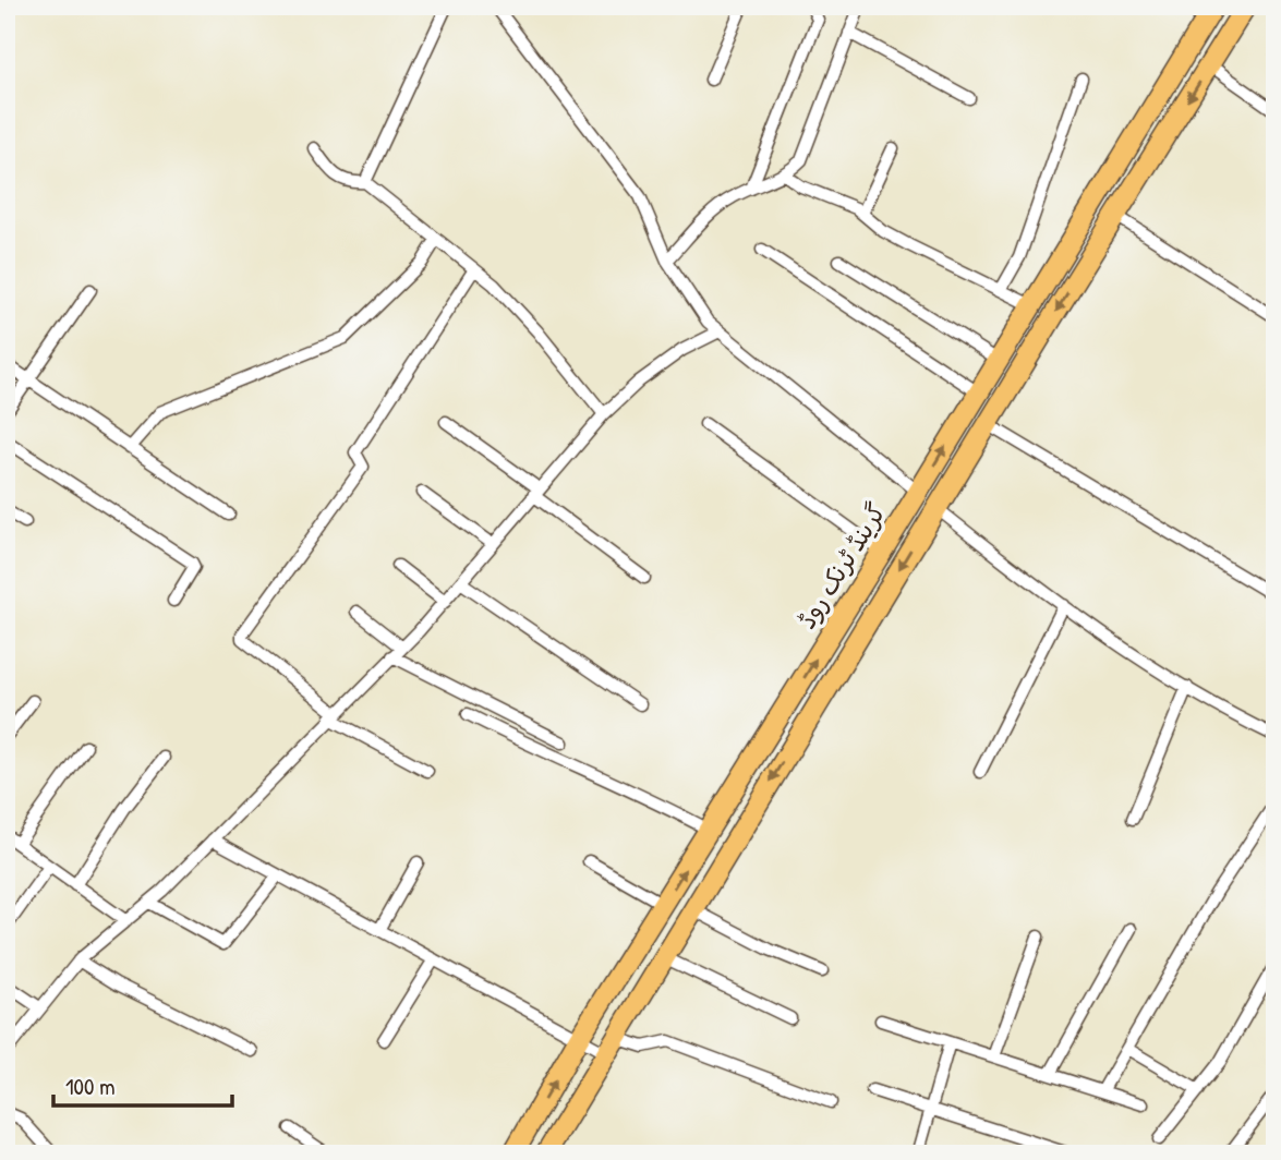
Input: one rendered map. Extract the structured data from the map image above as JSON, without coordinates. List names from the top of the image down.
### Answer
{
  "streets": {
    "highway": ["گرینڈ ٹرنک روڈ"]
  },
  "scale_bar": "100 m"
}
